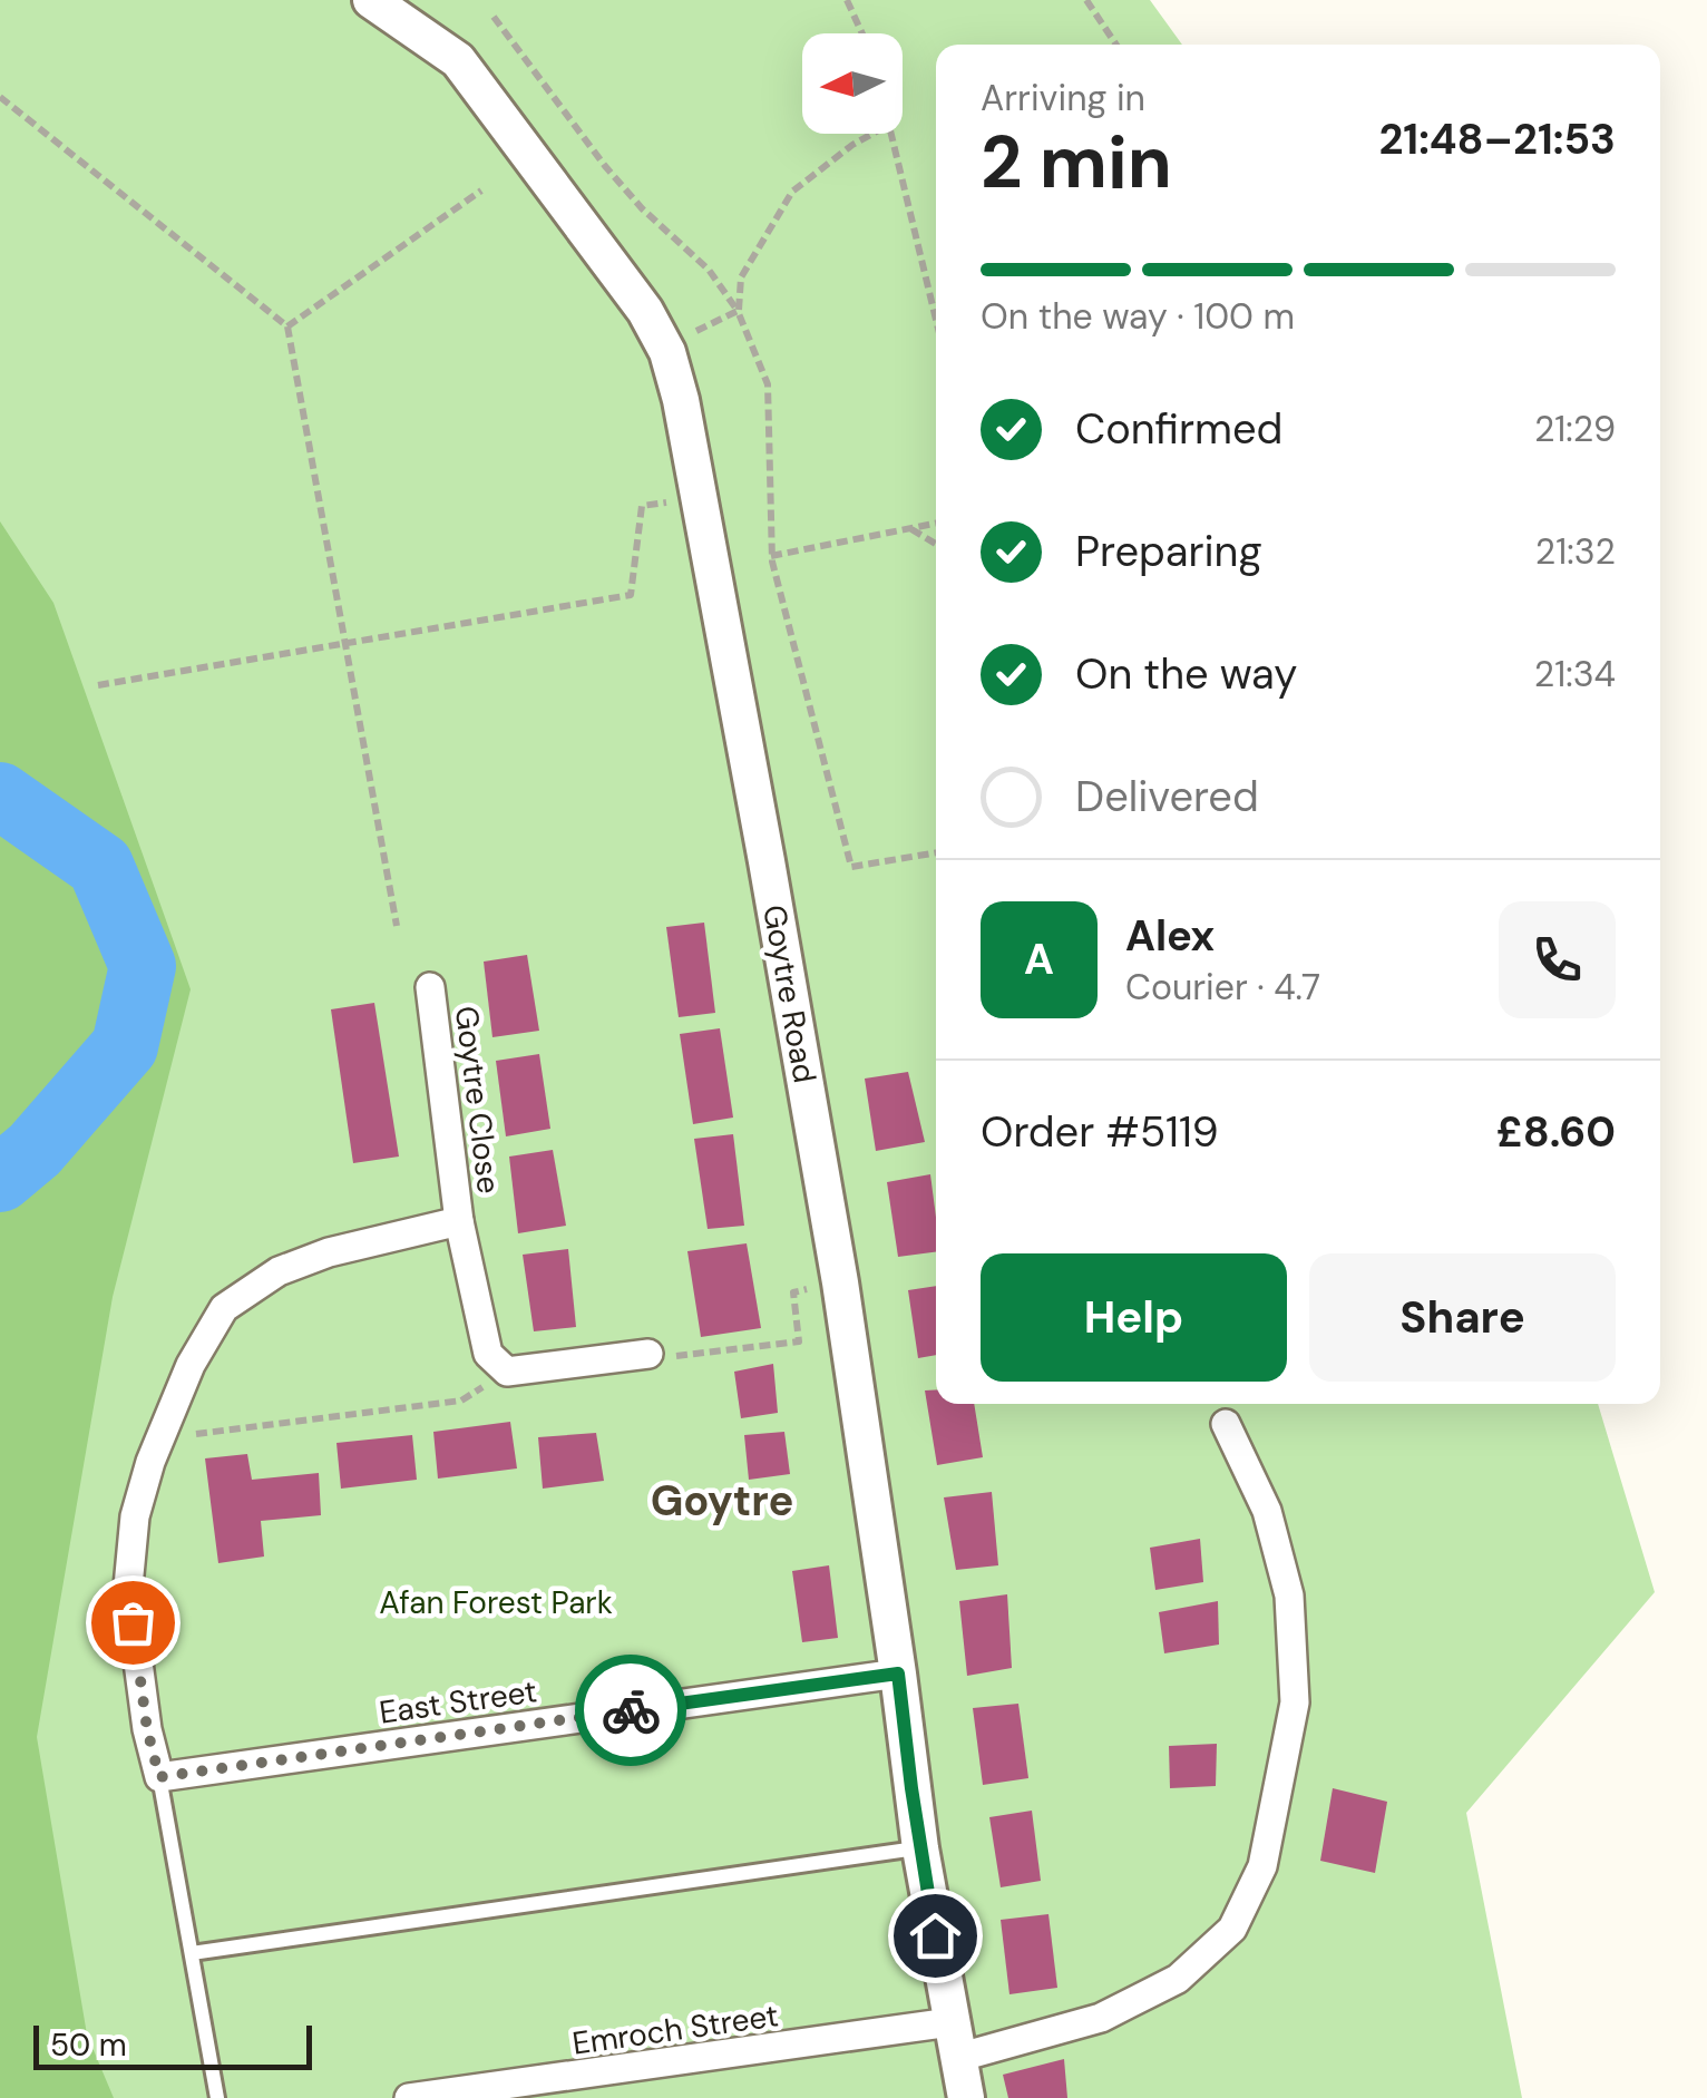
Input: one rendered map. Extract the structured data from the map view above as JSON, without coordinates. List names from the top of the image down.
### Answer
{
  "streets": {
    "street": [
      "Goytre Road",
      "Goytre Close",
      "East Street",
      "Emroch Street"
    ]
  },
  "crossings": [
    ["Goytre Road", "East Street"],
    ["Goytre Road", "Emroch Street"],
    ["Goytre Close", "East Street"]
  ],
  "districts": ["Goytre"],
  "parks": ["Afan Forest Park"],
  "scale_bar": "50 m",
  "north": "left",
  "page": {
    "heading": ["2 min", "Arriving in", "21:48–21:53"],
    "panel": [
      "Alex",
      "Courier · 4.7",
      "Order #5119",
      "£8.60"
    ],
    "bar": "On the way · 100 m",
    "list": [
      ["Confirmed", "21:29"],
      ["Preparing", "21:32"],
      ["On the way", "21:34"],
      "Delivered"
    ],
    "round": "A",
    "buttons": ["Help", "Share"],
    "scale": "50 m"
  }
}
